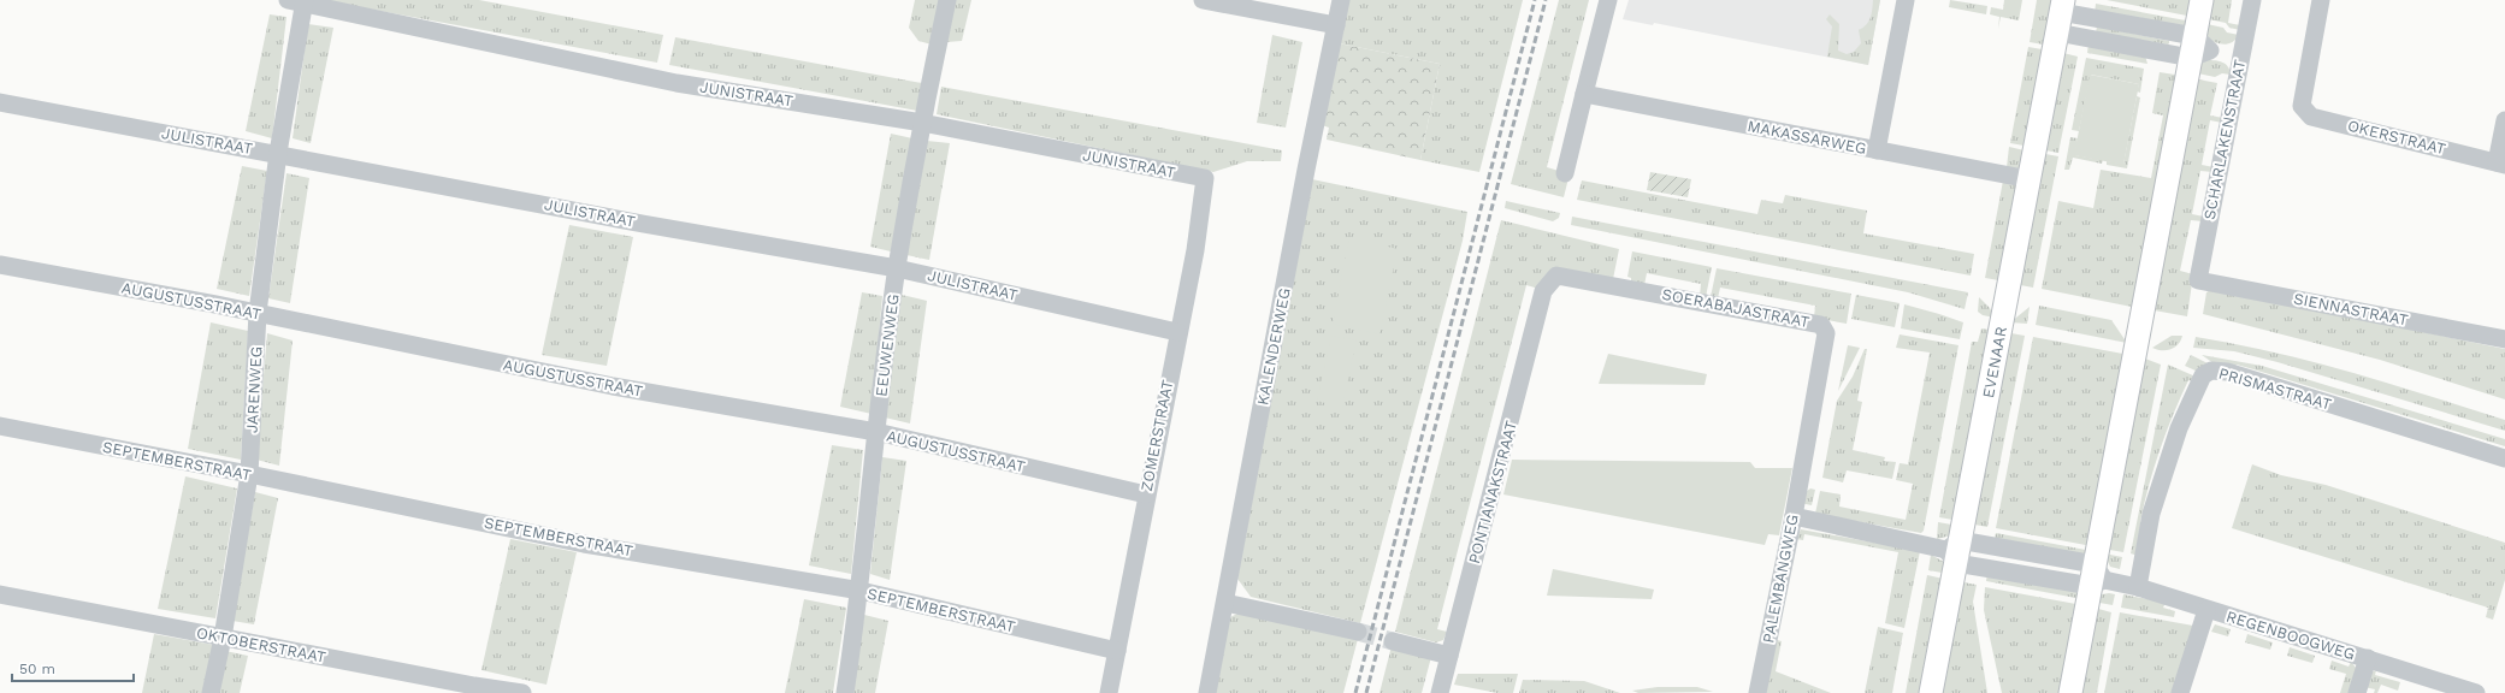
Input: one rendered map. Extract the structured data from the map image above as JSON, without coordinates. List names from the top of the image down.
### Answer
{
  "streets": {
    "main road": ["EVENAAR"],
    "street": [
      "JUNISTRAAT",
      "MAKASSARWEG",
      "OKERSTRAAT",
      "SCHARLAKENSTRAAT",
      "JULISTRAAT",
      "AUGUSTUSSTRAAT",
      "SOERABAJASTRAAT",
      "SIENNASTRAAT",
      "EEUWENWEG",
      "KALENDERWEG",
      "PRISMASTRAAT",
      "JARENWEG",
      "ZOMERSTRAAT",
      "SEPTEMBERSTRAAT",
      "PONTIANAKSTRAAT",
      "PALEMBANGWEG",
      "REGENBOOGWEG",
      "OKTOBERSTRAAT"
    ]
  },
  "crossings": [
    ["JUNISTRAAT", "EEUWENWEG"],
    ["JUNISTRAAT", "JARENWEG"],
    ["JUNISTRAAT", "ZOMERSTRAAT"],
    ["MAKASSARWEG", "EVENAAR"],
    ["SCHARLAKENSTRAAT", "SIENNASTRAAT"],
    ["SCHARLAKENSTRAAT", "EVENAAR"],
    ["JULISTRAAT", "EEUWENWEG"],
    ["JULISTRAAT", "JARENWEG"],
    ["JULISTRAAT", "ZOMERSTRAAT"],
    ["AUGUSTUSSTRAAT", "EEUWENWEG"],
    ["AUGUSTUSSTRAAT", "JARENWEG"],
    ["AUGUSTUSSTRAAT", "ZOMERSTRAAT"],
    ["SOERABAJASTRAAT", "PONTIANAKSTRAAT"],
    ["SOERABAJASTRAAT", "PALEMBANGWEG"],
    ["EEUWENWEG", "SEPTEMBERSTRAAT"],
    ["EVENAAR", "REGENBOOGWEG"],
    ["PRISMASTRAAT", "REGENBOOGWEG"],
    ["JARENWEG", "SEPTEMBERSTRAAT"],
    ["JARENWEG", "OKTOBERSTRAAT"],
    ["ZOMERSTRAAT", "SEPTEMBERSTRAAT"],
    ["PALEMBANGWEG", "REGENBOOGWEG"]
  ],
  "scale_bar": "50 m"
}
